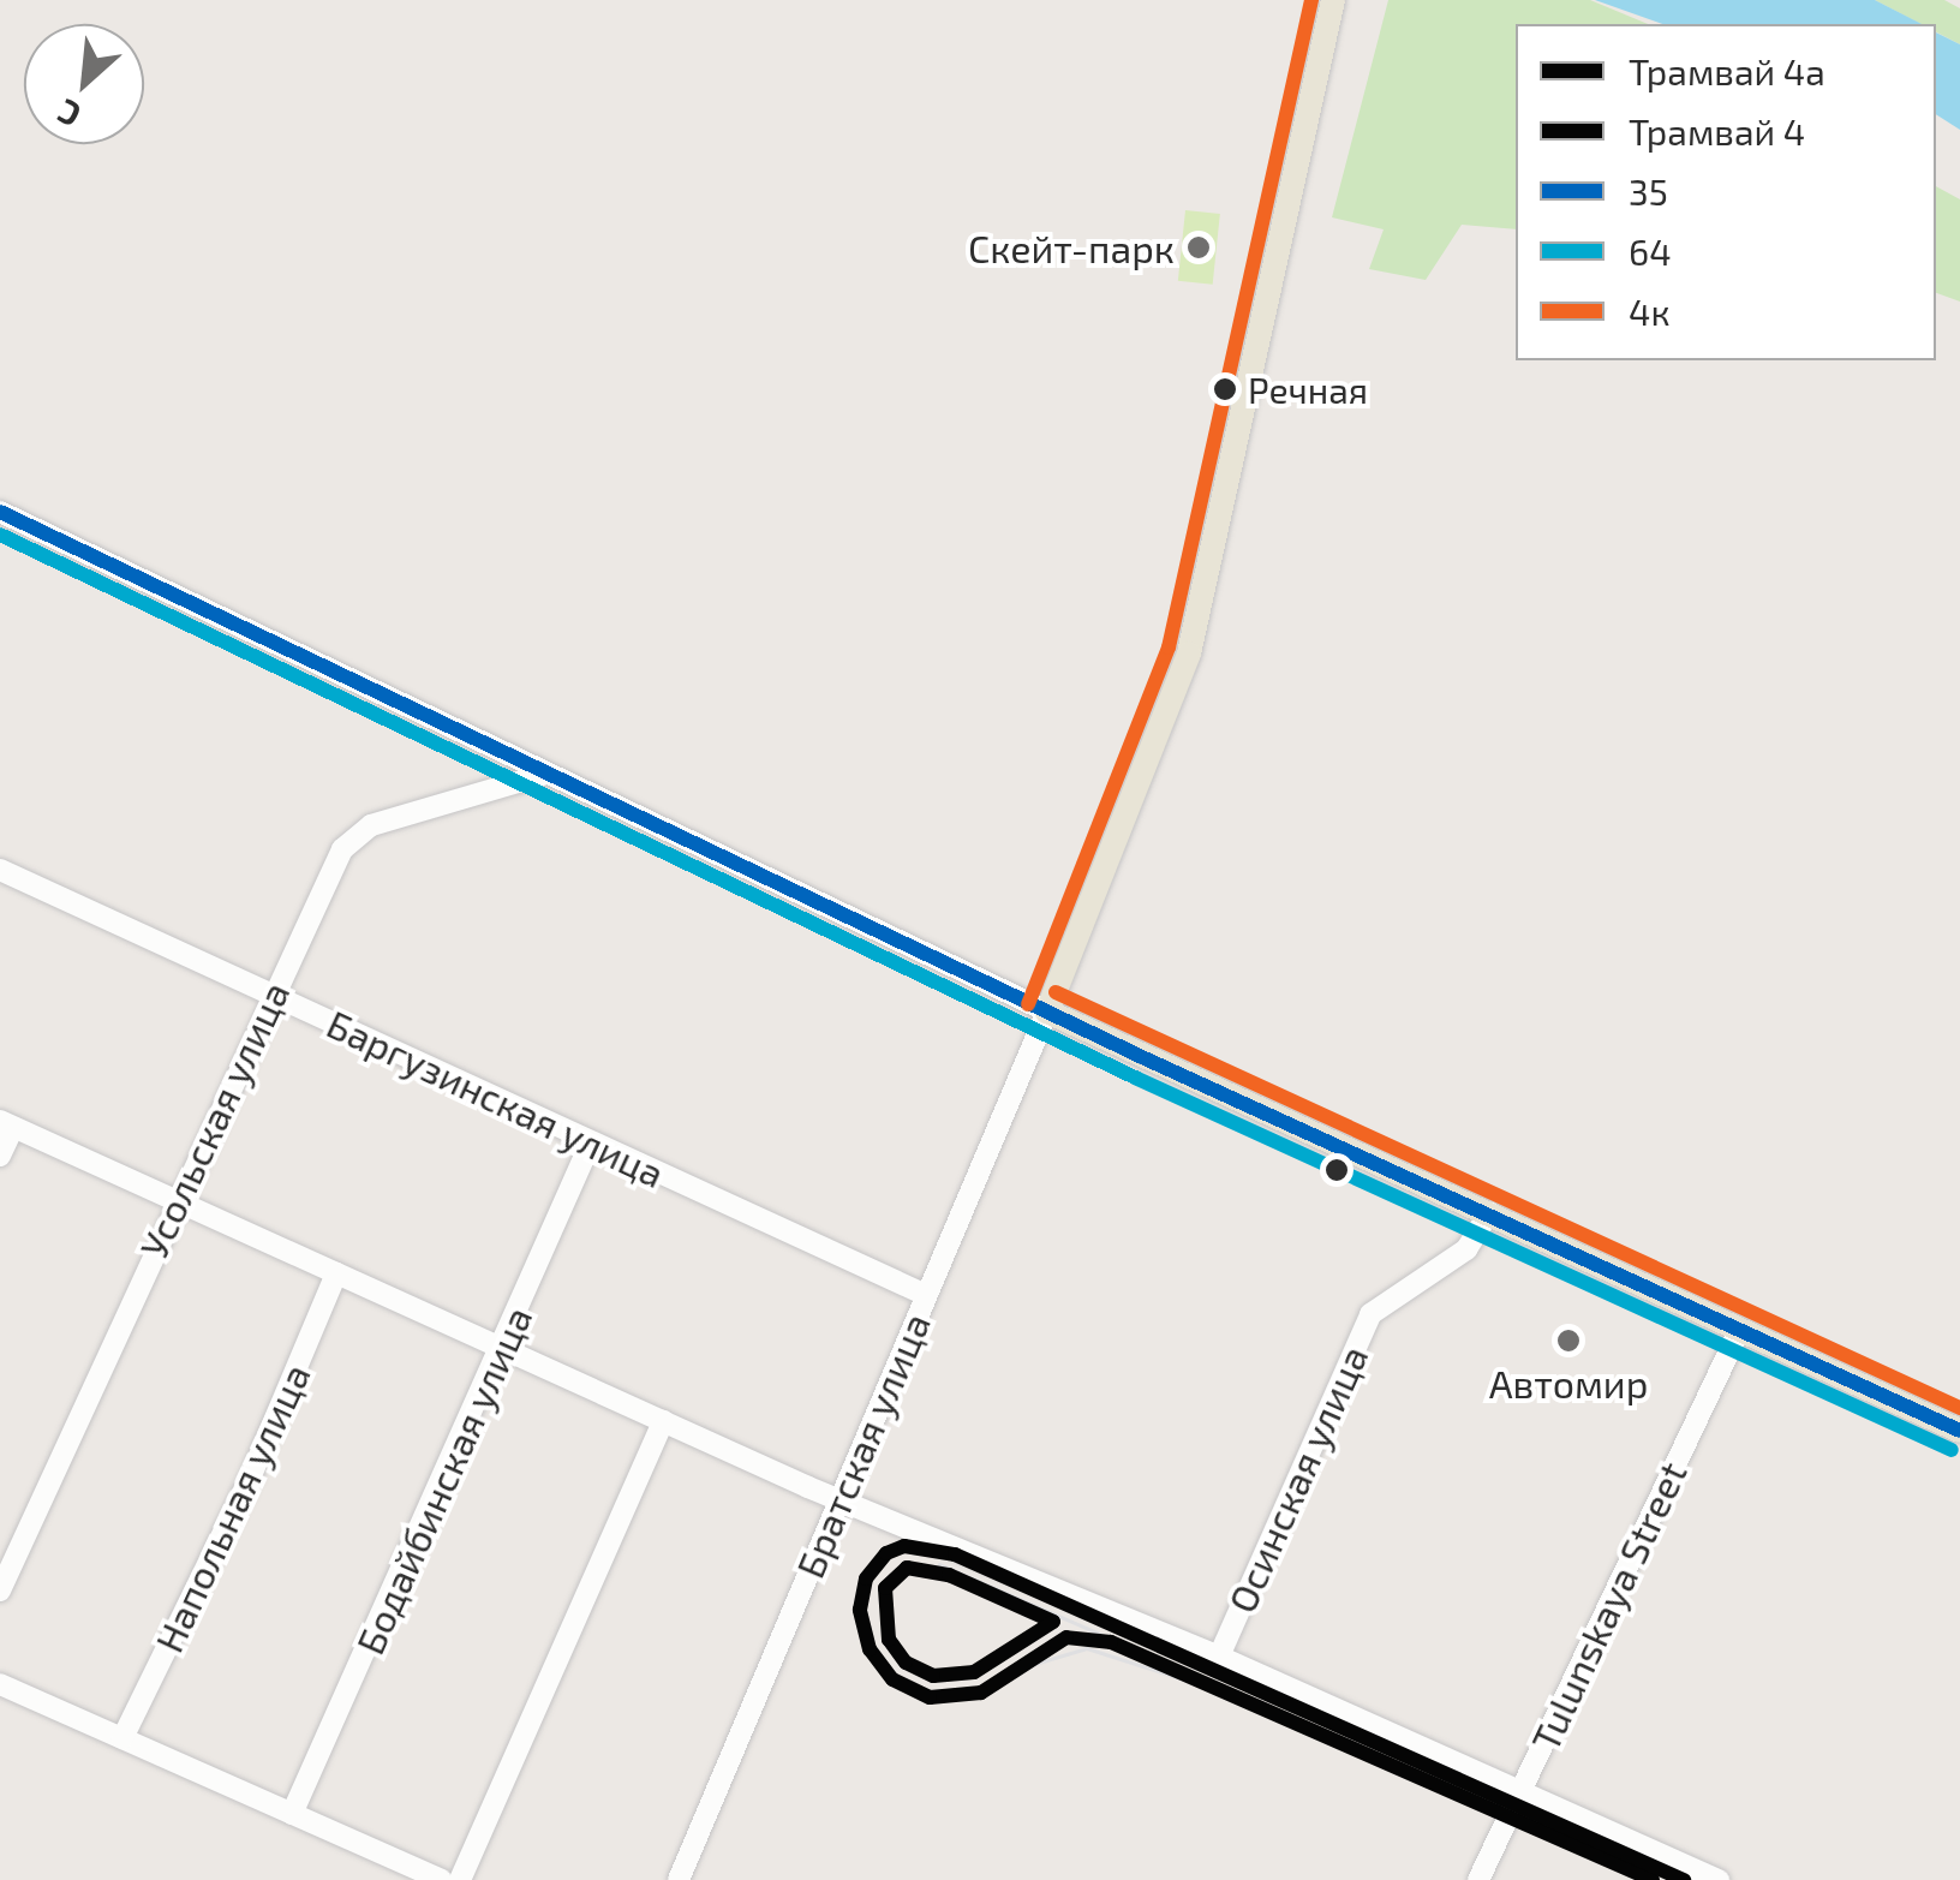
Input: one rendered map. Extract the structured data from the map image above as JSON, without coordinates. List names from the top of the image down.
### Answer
{
  "streets": {
    "street": [
      "Баргузинская улица",
      "Усольская улица",
      "Братская улица",
      "Осинская улица",
      "Бодайбинская улица",
      "Напольная улица",
      "Tulunskaya Street"
    ]
  },
  "crossings": [
    ["Баргузинская улица", "Усольская улица"],
    ["Баргузинская улица", "Братская улица"],
    ["Баргузинская улица", "Бодайбинская улица"]
  ],
  "places": ["Скейт-парк", "Речная", "Автомир"],
  "lines": [
    "transit line 4к",
    "transit line 35",
    "transit line 64",
    "tram line 4a",
    "tram line 4"
  ],
  "legend": [
    "Трамвай 4a",
    "Трамвай 4",
    "35",
    "64",
    "4к"
  ],
  "north": "bottom left"
}
